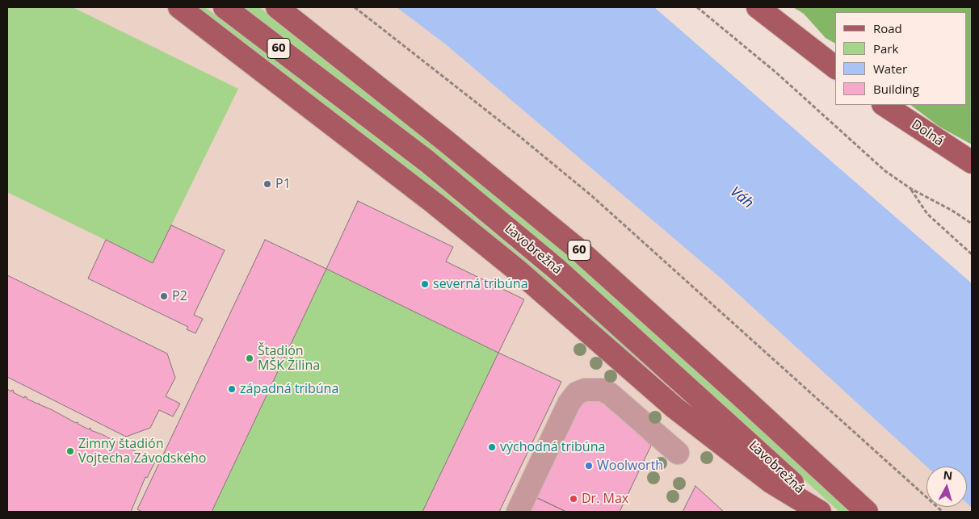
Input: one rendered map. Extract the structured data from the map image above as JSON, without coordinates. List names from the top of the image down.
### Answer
{
  "streets": {
    "main road": ["60", "Dolná", "Ľavobrežná"]
  },
  "water": ["Váh"],
  "places": [
    "P1",
    "severná tribúna",
    "P2",
    "Štadión MŠK Žilina",
    "západná tribúna",
    "východná tribúna",
    "Zimný štadión Vojtecha Závodského",
    "Woolworth",
    "Dr. Max"
  ],
  "legend": [
    "Road",
    "Park",
    "Water",
    "Building"
  ],
  "north": "top"
}
